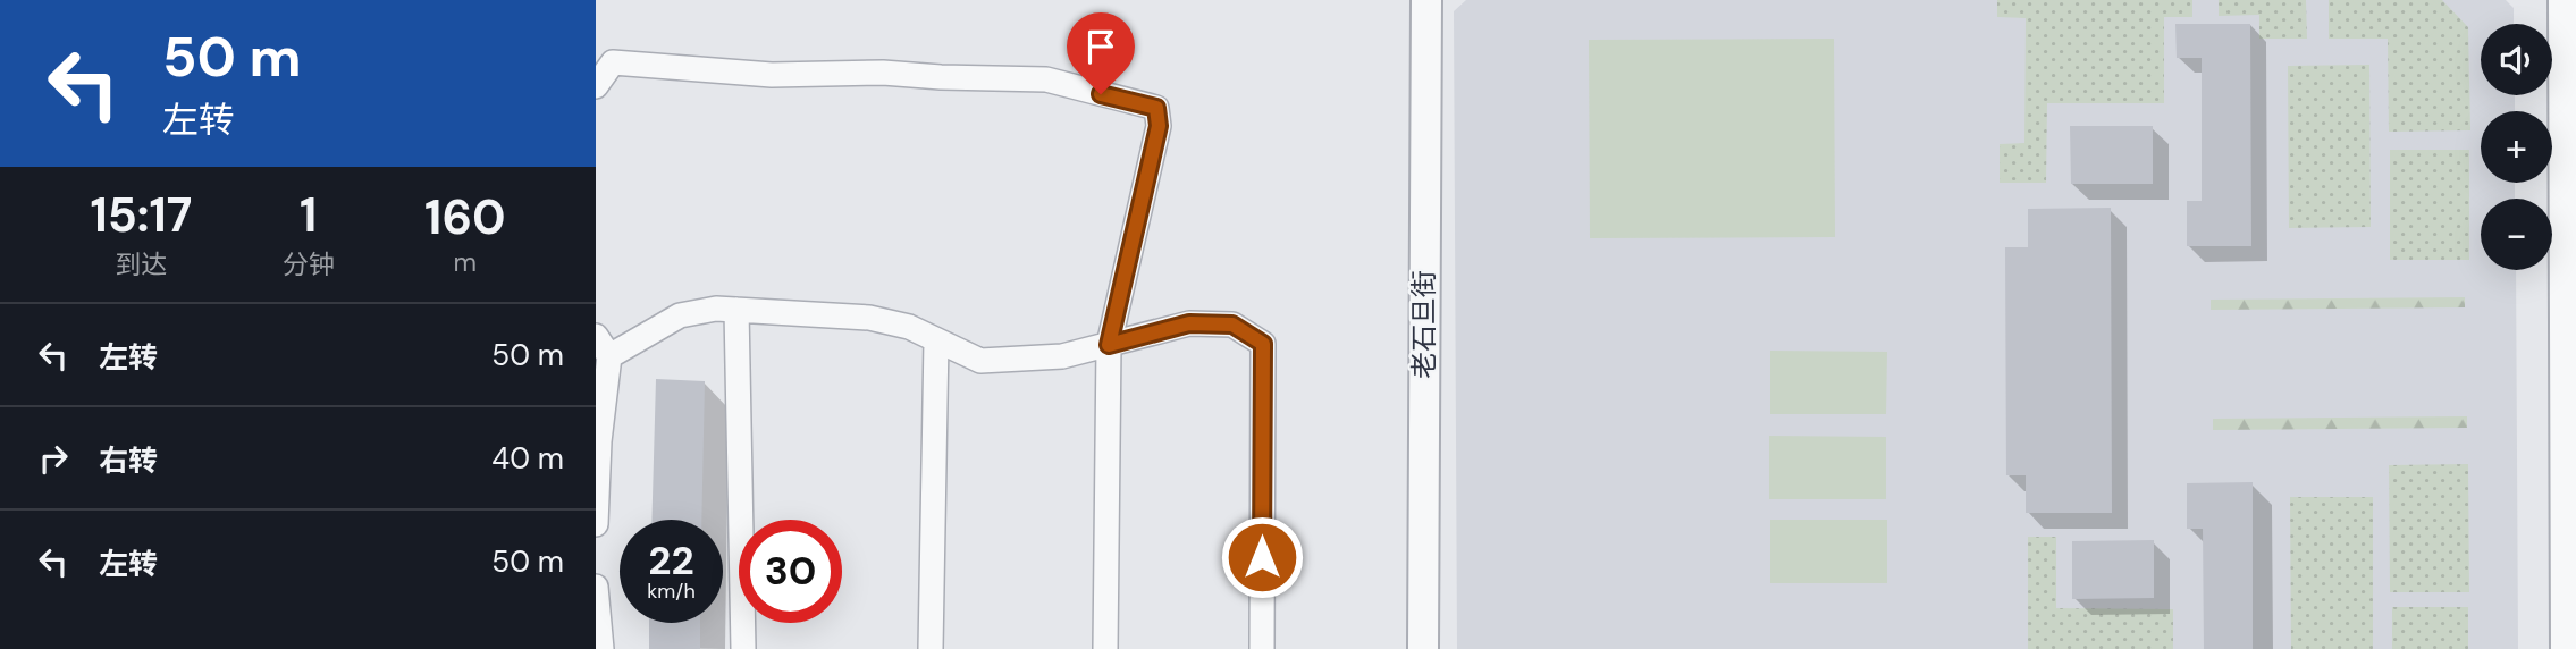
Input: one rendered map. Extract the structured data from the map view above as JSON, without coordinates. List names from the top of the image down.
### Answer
{
  "streets": {
    "street": ["老石旦街"]
  },
  "page": {
    "turn": ["50 m", "左转"],
    "map_buttons": ["+", "−"],
    "eta": [
      "15:17",
      "到达",
      "1",
      "分钟",
      "160",
      "m"
    ],
    "list": [
      {
        "name": "左转",
        "value": "50 m"
      },
      {
        "name": "右转",
        "value": "40 m"
      },
      {
        "name": "左转",
        "value": "50 m"
      }
    ],
    "speed": "22 km/h",
    "limit": "30"
  }
}
